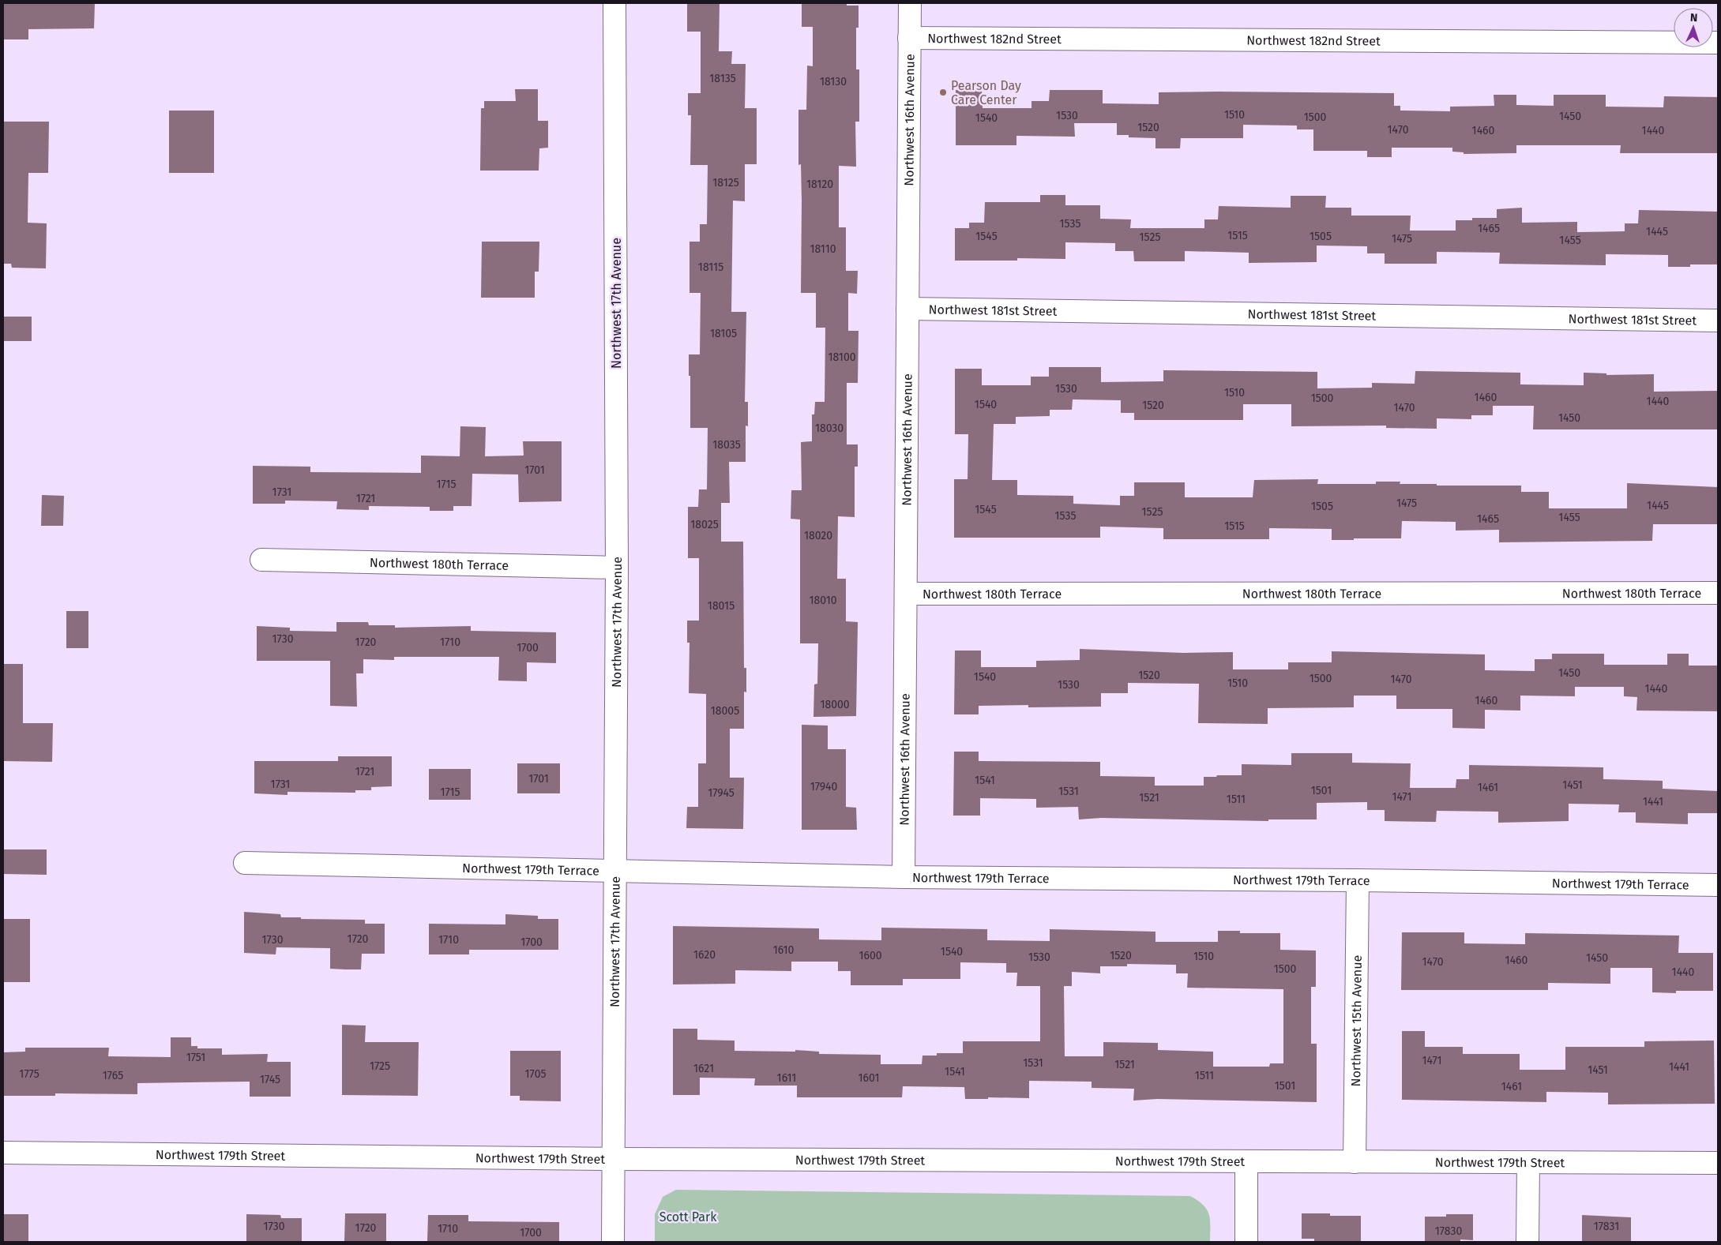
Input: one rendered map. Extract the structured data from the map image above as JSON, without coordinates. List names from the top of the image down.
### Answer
{
  "streets": {
    "street": [
      "Northwest 182nd Street",
      "Northwest 16th Avenue",
      "Northwest 17th Avenue",
      "Northwest 181st Street",
      "Northwest 180th Terrace",
      "Northwest 179th Terrace",
      "Northwest 15th Avenue",
      "Northwest 179th Street"
    ]
  },
  "crossings": [
    ["Northwest 182nd Street", "Northwest 16th Avenue"],
    ["Northwest 16th Avenue", "Northwest 181st Street"],
    ["Northwest 16th Avenue", "Northwest 180th Terrace"],
    ["Northwest 16th Avenue", "Northwest 179th Terrace"],
    ["Northwest 17th Avenue", "Northwest 180th Terrace"],
    ["Northwest 17th Avenue", "Northwest 179th Terrace"],
    ["Northwest 17th Avenue", "Northwest 179th Street"],
    ["Northwest 179th Terrace", "Northwest 15th Avenue"],
    ["Northwest 15th Avenue", "Northwest 179th Street"]
  ],
  "parks": ["Scott Park"],
  "places": ["Pearson Day Care Center"],
  "house_numbers": [
    "18135",
    "18130",
    "1510",
    "1530",
    "1450",
    "1500",
    "1540",
    "1520",
    "1470",
    "1460",
    "1440",
    "18125",
    "18120",
    "1535",
    "1465",
    "1445",
    "1515",
    "1545",
    "1505",
    "1525",
    "1475",
    "1455",
    "18110",
    "18115",
    "18105",
    "18100",
    "1530",
    "1510",
    "1460",
    "1500",
    "1440",
    "1540",
    "1520",
    "1470",
    "1450",
    "18030",
    "18035",
    "1701",
    "1715",
    "1731",
    "1721",
    "1475",
    "1445",
    "1505",
    "1545",
    "1525",
    "1535",
    "1455",
    "1465",
    "18025",
    "1515",
    "18020",
    "18010",
    "18015",
    "1730",
    "1720",
    "1710",
    "1700",
    "1450",
    "1520",
    "1540",
    "1500",
    "1470",
    "1510",
    "1530",
    "1440",
    "1460",
    "18000",
    "18005",
    "1721",
    "1701",
    "1541",
    "1731",
    "1451",
    "17940",
    "1461",
    "1501",
    "1531",
    "1715",
    "17945",
    "1471",
    "1521",
    "1511",
    "1441",
    "1720",
    "1730",
    "1710",
    "1700",
    "1610",
    "1540",
    "1620",
    "1600",
    "1520",
    "1510",
    "1530",
    "1450",
    "1460",
    "1470",
    "1500",
    "1440",
    "1751",
    "1471",
    "1531",
    "1521",
    "1725",
    "1441",
    "1621",
    "1451",
    "1541",
    "1775",
    "1705",
    "1765",
    "1511",
    "1611",
    "1601",
    "1745",
    "1501",
    "1461",
    "1730",
    "17831",
    "1720",
    "1710",
    "17830",
    "1700"
  ],
  "north": "top"
}
